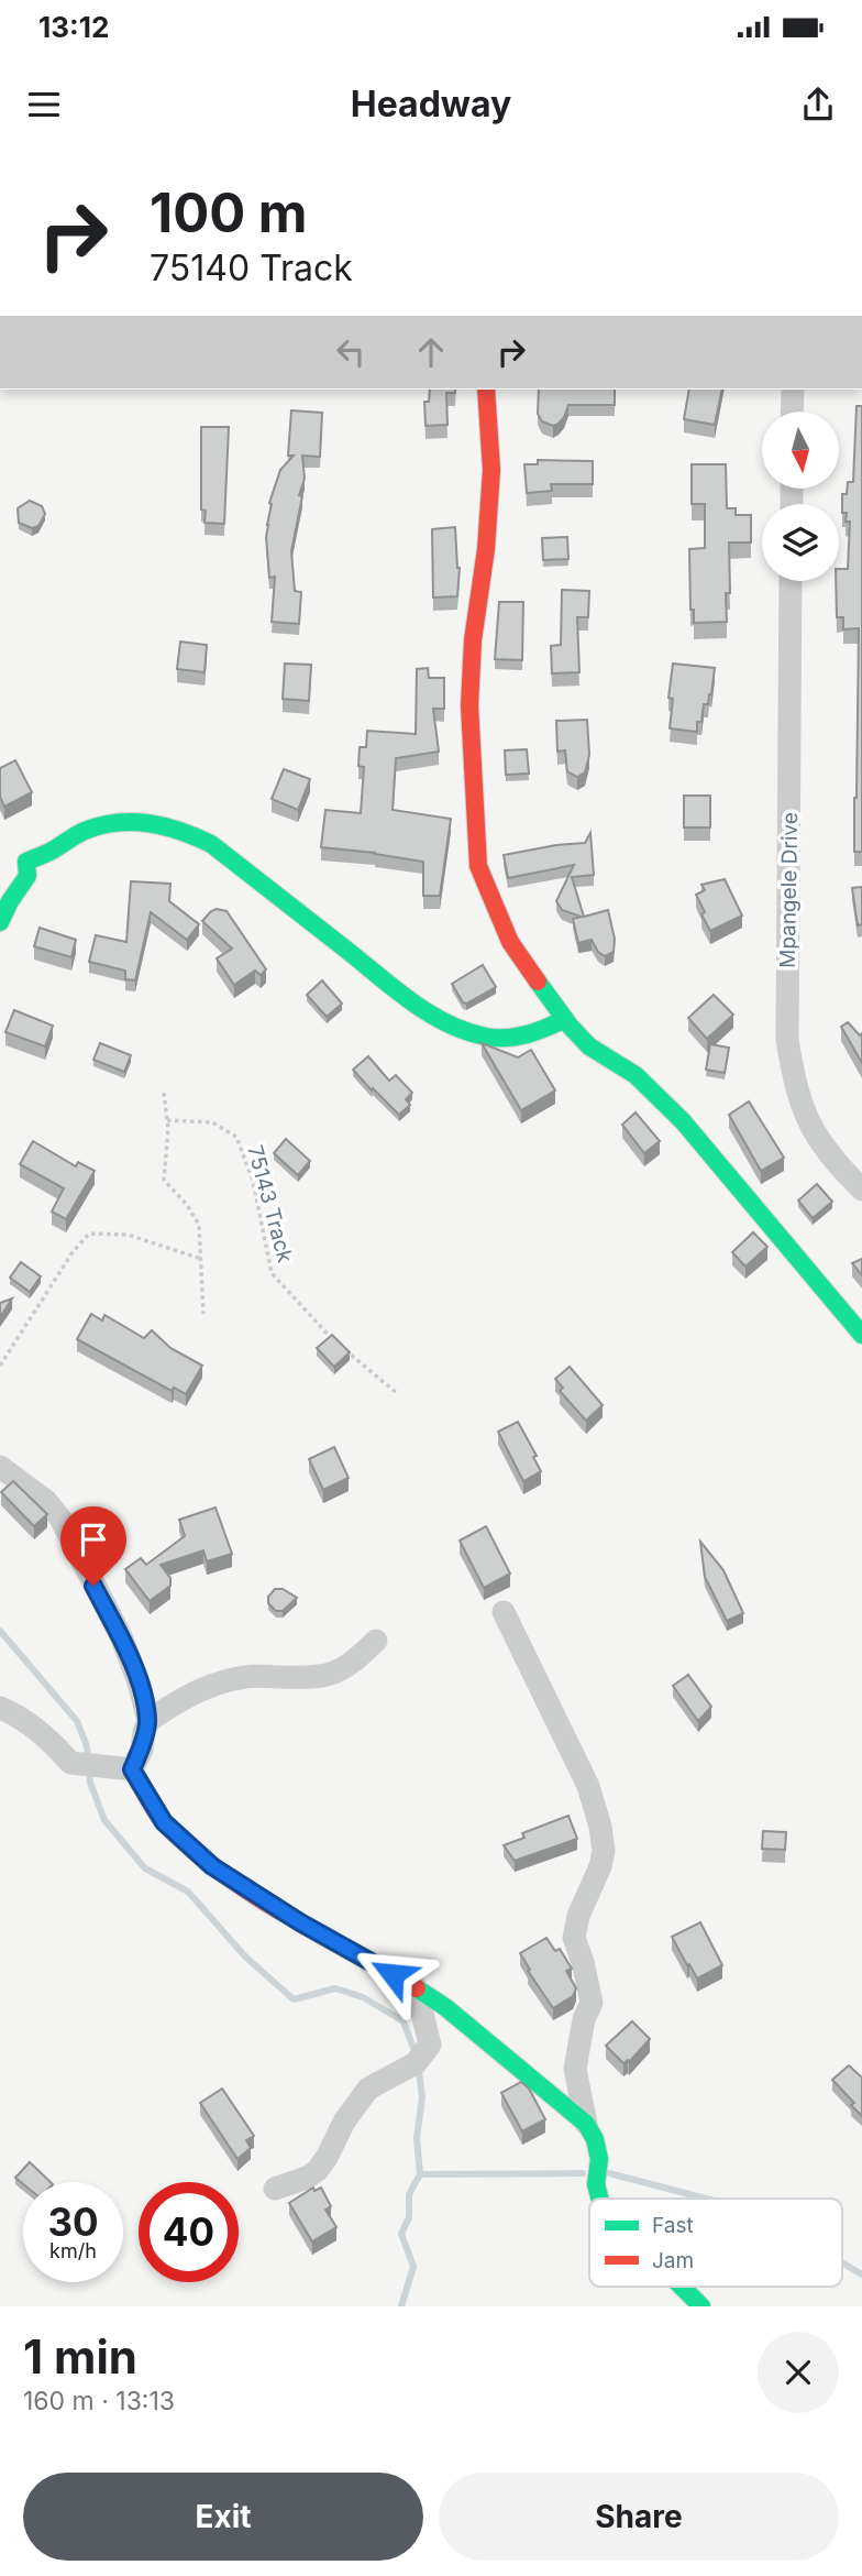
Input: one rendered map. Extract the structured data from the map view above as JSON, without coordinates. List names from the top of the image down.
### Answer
{
  "streets": {
    "street": ["Mpangele Drive"],
    "path": ["75143 Track"]
  },
  "legend": ["Fast", "Jam"],
  "north": "bottom",
  "page": {
    "status": "13:12",
    "header": "Headway",
    "turn": ["100 m", "75140 Track"],
    "speed": "30 km/h",
    "limit": "40",
    "heading": ["1 min", "160 m · 13:13"],
    "buttons": ["Exit", "Share"]
  }
}
